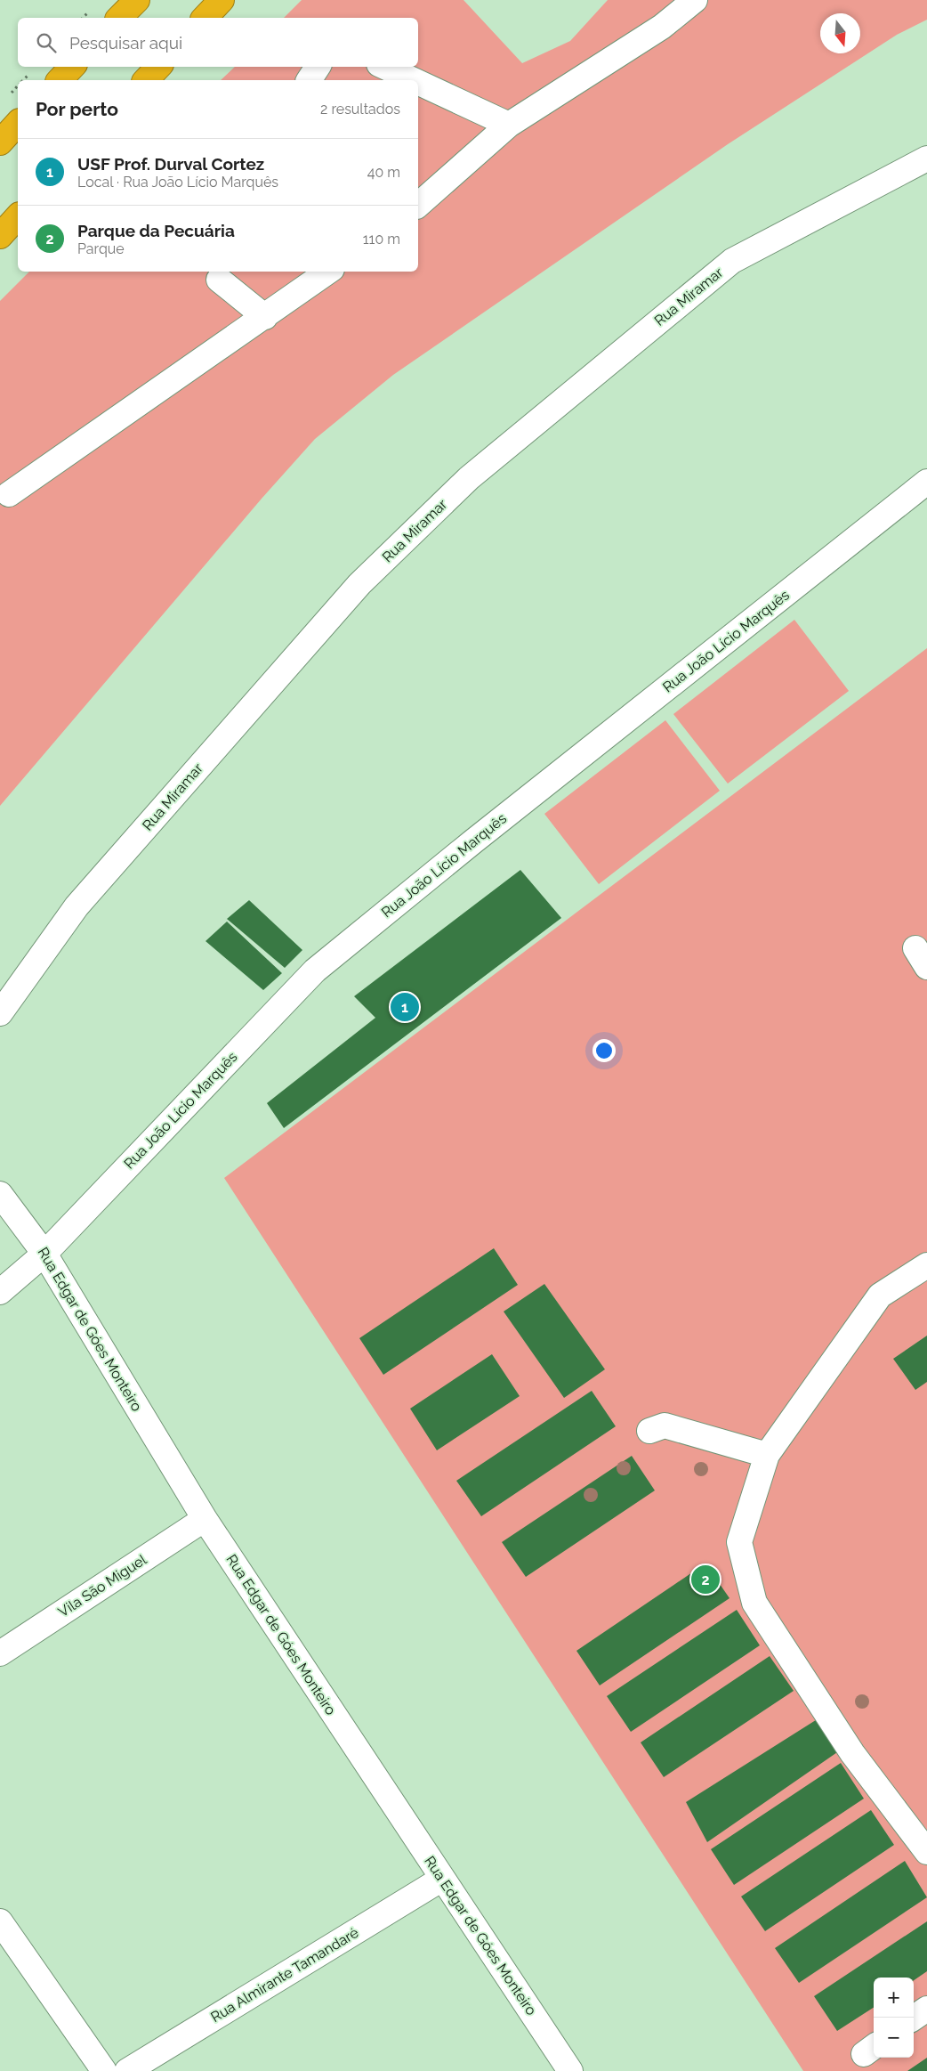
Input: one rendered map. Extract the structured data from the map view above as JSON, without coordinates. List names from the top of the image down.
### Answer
{
  "streets": {
    "street": [
      "Rua Miramar",
      "Rua João Lício Marquês",
      "Rua Edgar de Góes Monteiro",
      "Vila São Miguel",
      "Rua Almirante Tamandaré"
    ]
  },
  "crossings": [
    ["Rua João Lício Marquês", "Rua Edgar de Góes Monteiro"],
    ["Rua Edgar de Góes Monteiro", "Vila São Miguel"],
    ["Rua Edgar de Góes Monteiro", "Rua Almirante Tamandaré"]
  ],
  "north": "bottom",
  "page": {
    "search": "Pesquisar aqui",
    "heading": ["Por perto", "2 resultados"],
    "list": [
      {
        "mark": "1",
        "name": "USF Prof. Durval Cortez",
        "note": "Local · Rua João Lício Marquês",
        "value": "40 m"
      },
      {
        "mark": "2",
        "name": "Parque da Pecuária",
        "note": "Parque",
        "value": "110 m"
      }
    ],
    "pins": ["1", "2"],
    "map_buttons": ["+", "−"]
  }
}
